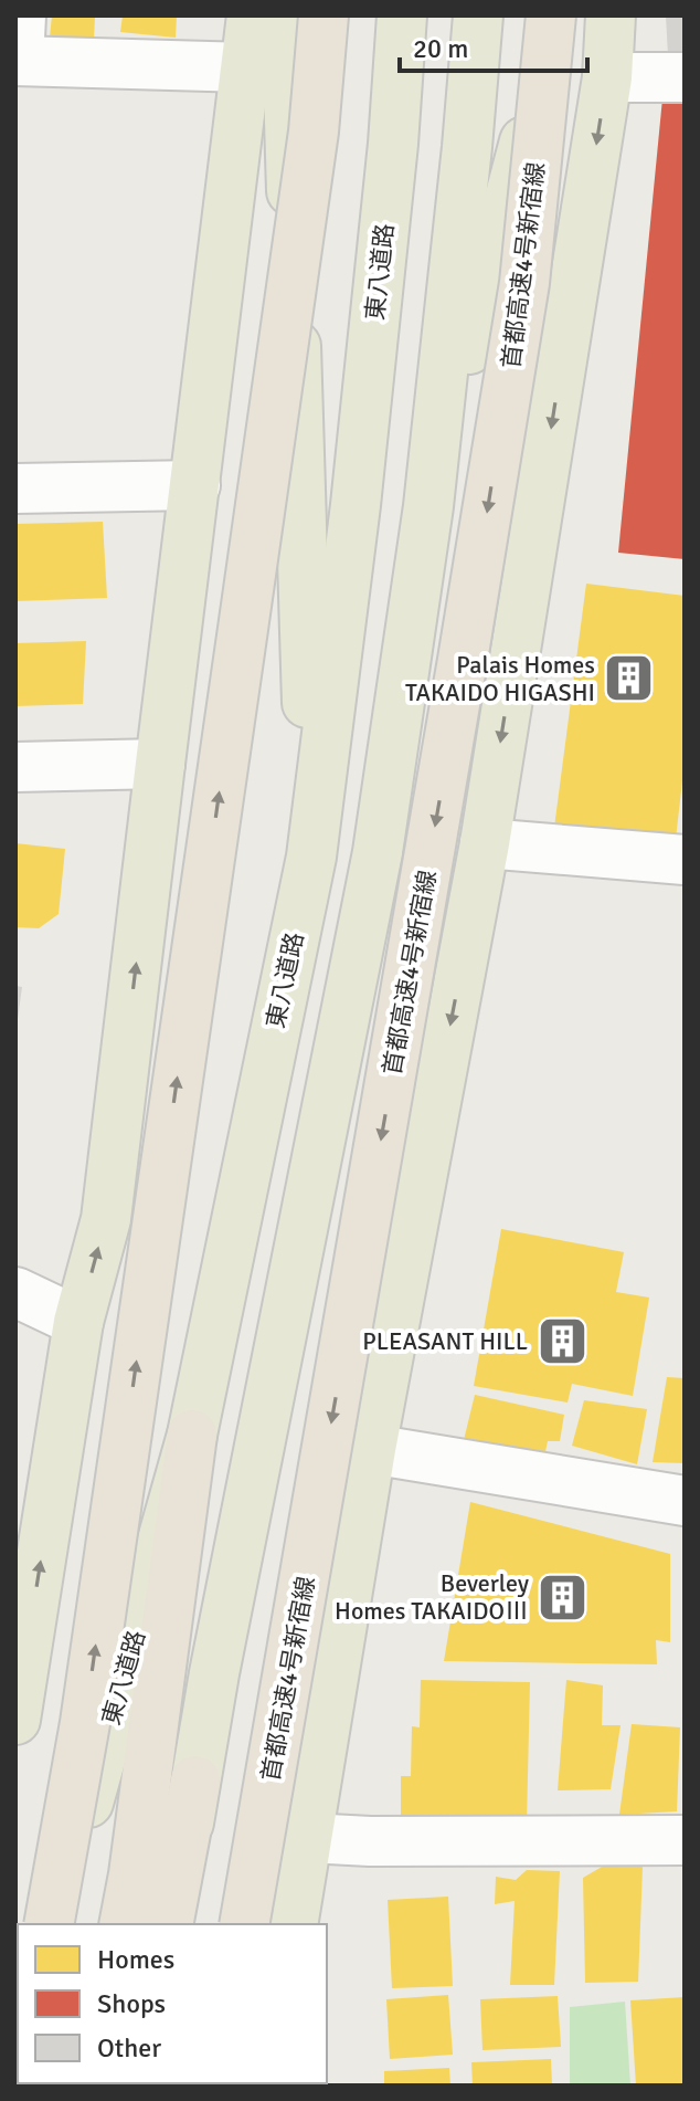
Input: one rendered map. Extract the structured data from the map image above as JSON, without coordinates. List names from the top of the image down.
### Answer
{
  "streets": {
    "highway": ["首都高速4号新宿線"],
    "main road": ["東八道路"]
  },
  "places": {
    "building": ["Palais Homes TAKAIDO HIGASHI", "PLEASANT HILL", "Beverley Homes TAKAIDOⅢ"]
  },
  "legend": ["Homes", "Shops", "Other"],
  "scale_bar": "20 m"
}
